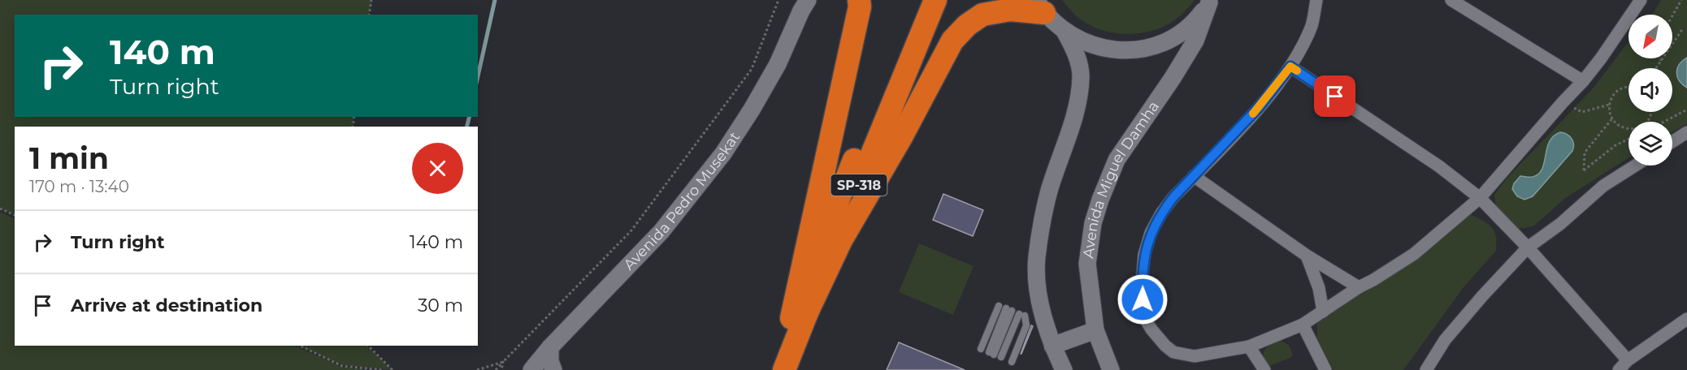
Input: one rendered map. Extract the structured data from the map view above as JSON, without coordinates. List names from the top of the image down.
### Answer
{
  "streets": {
    "highway": ["SP-318"],
    "street": ["Avenida Miguel Damha", "Avenida Pedro Musekat"]
  },
  "north": "bottom left",
  "page": {
    "turn": ["140 m", "Turn right"],
    "heading": ["1 min", "170 m · 13:40"],
    "list": [
      {
        "name": "Turn right",
        "value": "140 m"
      },
      {
        "name": "Arrive at destination",
        "value": "30 m"
      }
    ]
  }
}
